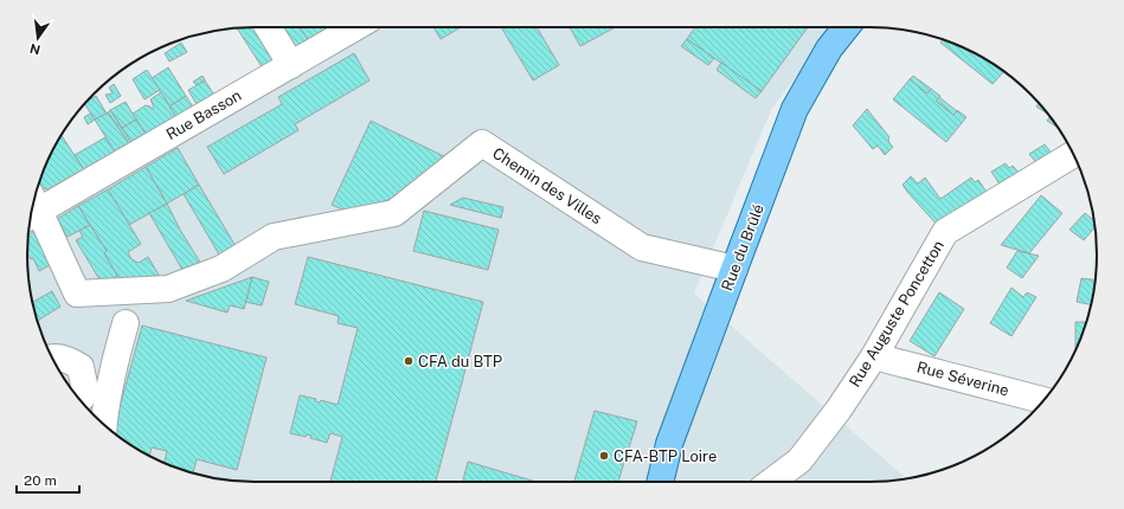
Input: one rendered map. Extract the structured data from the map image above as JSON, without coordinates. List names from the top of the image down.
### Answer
{
  "streets": {
    "main road": ["Rue du Brûlé"],
    "street": [
      "Rue Basson",
      "Chemin des Villes",
      "Rue Auguste Poncetton",
      "Rue Séverine"
    ]
  },
  "crossings": [
    ["Chemin des Villes", "Rue du Brûlé"],
    ["Rue Auguste Poncetton", "Rue Séverine"]
  ],
  "places": ["CFA du BTP", "CFA-BTP Loire"],
  "scale_bar": "20 m",
  "north": "bottom"
}
